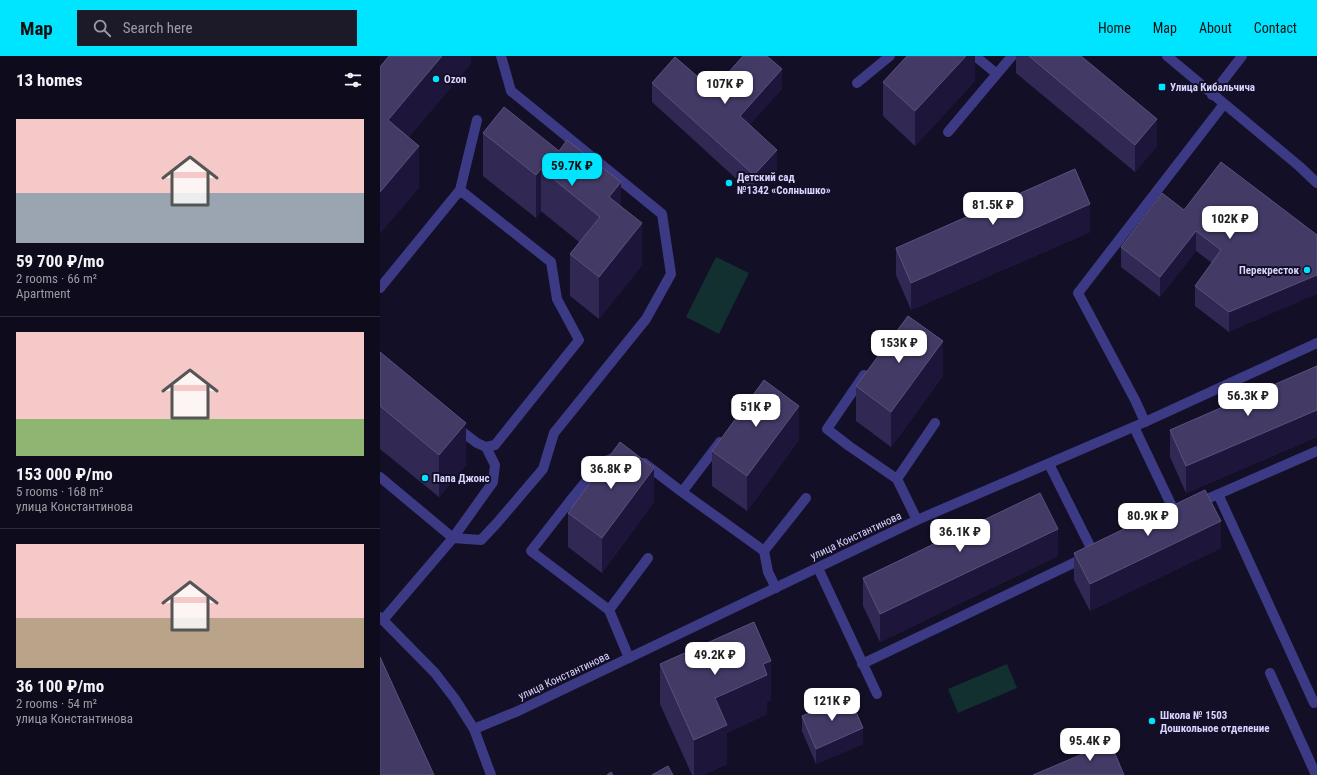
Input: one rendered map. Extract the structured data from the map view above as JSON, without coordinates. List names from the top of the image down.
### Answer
{
  "streets": {
    "street": ["улица Константинова"]
  },
  "places": {
    "other": [
      "Ozon",
      "Детский сад №1342 «Солнышко»",
      "Перекресток",
      "Папа Джонс",
      "Школа № 1503 Дошкольное отделение"
    ],
    "transit": ["Улица Кибальчича"]
  },
  "page": {
    "header": "Map",
    "search": "Search here",
    "nav": [
      "Home",
      "Map",
      "About",
      "Contact"
    ],
    "heading": "13 homes",
    "price": [
      "107K ₽",
      "59.7K ₽",
      "81.5K ₽",
      "102K ₽",
      "153K ₽",
      "56.3K ₽",
      "51K ₽",
      "36.8K ₽",
      "80.9K ₽",
      "36.1K ₽",
      "49.2K ₽",
      "121K ₽",
      "95.4K ₽"
    ],
    "list": [
      {
        "name": "59 700 ₽/mo",
        "note": "2 rooms · 66 m² · Apartment"
      },
      {
        "name": "153 000 ₽/mo",
        "note": "5 rooms · 168 m² · улица Константинова"
      },
      {
        "name": "36 100 ₽/mo",
        "note": "2 rooms · 54 m² · улица Константинова"
      }
    ]
  }
}
